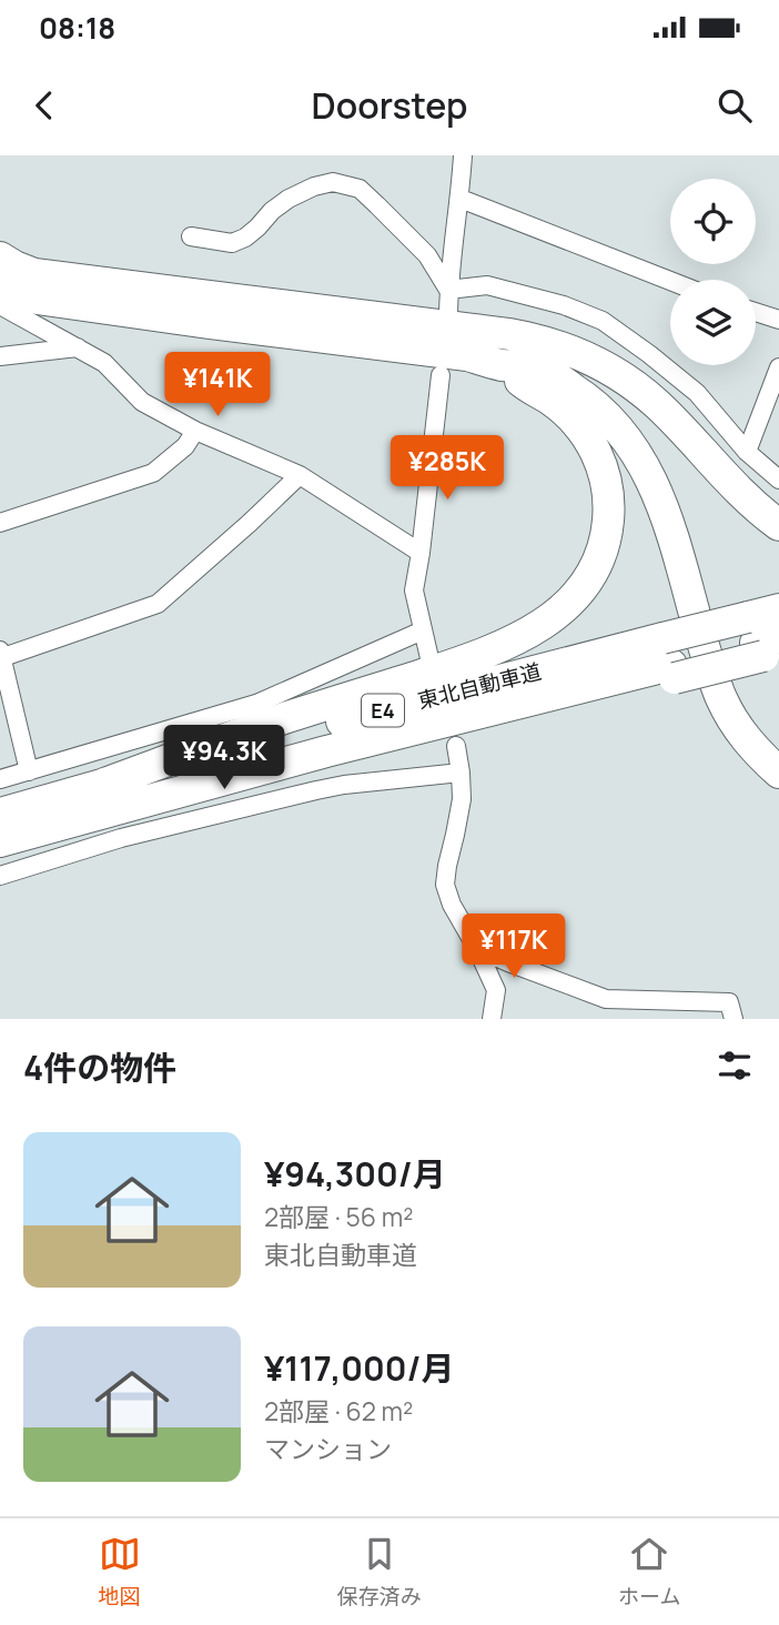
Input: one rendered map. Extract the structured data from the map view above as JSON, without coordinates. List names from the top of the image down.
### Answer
{
  "streets": {
    "highway": ["東北自動車道", "E4"]
  },
  "page": {
    "status": "08:18",
    "header": "Doorstep",
    "price": [
      "¥141K",
      "¥285K",
      "¥94.3K",
      "¥117K"
    ],
    "heading": "4件の物件",
    "list": [
      {
        "name": "¥94,300/月",
        "note": "2部屋 · 56 m² · 東北自動車道"
      },
      {
        "name": "¥117,000/月",
        "note": "2部屋 · 62 m² · マンション"
      }
    ],
    "tabs": ["地図", "保存済み", "ホーム"]
  }
}
